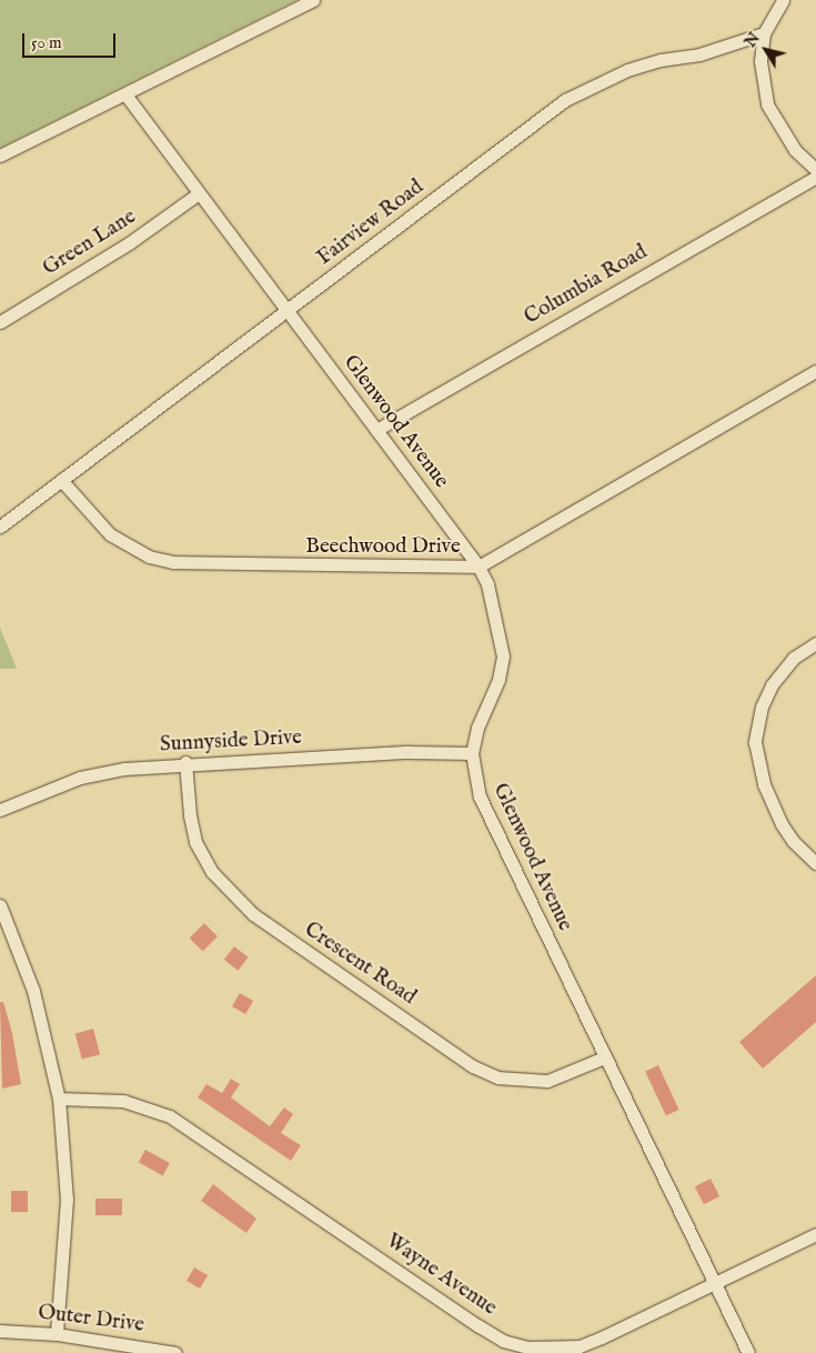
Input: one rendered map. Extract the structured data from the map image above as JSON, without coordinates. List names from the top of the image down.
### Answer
{
  "streets": {
    "street": [
      "Fairview Road",
      "Green Lane",
      "Columbia Road",
      "Glenwood Avenue",
      "Beechwood Drive",
      "Sunnyside Drive",
      "Crescent Road",
      "Wayne Avenue",
      "Outer Drive"
    ]
  },
  "crossings": [
    ["Fairview Road", "Glenwood Avenue"],
    ["Fairview Road", "Beechwood Drive"],
    ["Green Lane", "Glenwood Avenue"],
    ["Columbia Road", "Glenwood Avenue"],
    ["Glenwood Avenue", "Beechwood Drive"],
    ["Glenwood Avenue", "Sunnyside Drive"],
    ["Glenwood Avenue", "Crescent Road"],
    ["Glenwood Avenue", "Wayne Avenue"],
    ["Sunnyside Drive", "Crescent Road"]
  ],
  "scale_bar": "50 m",
  "north": "top left"
}
